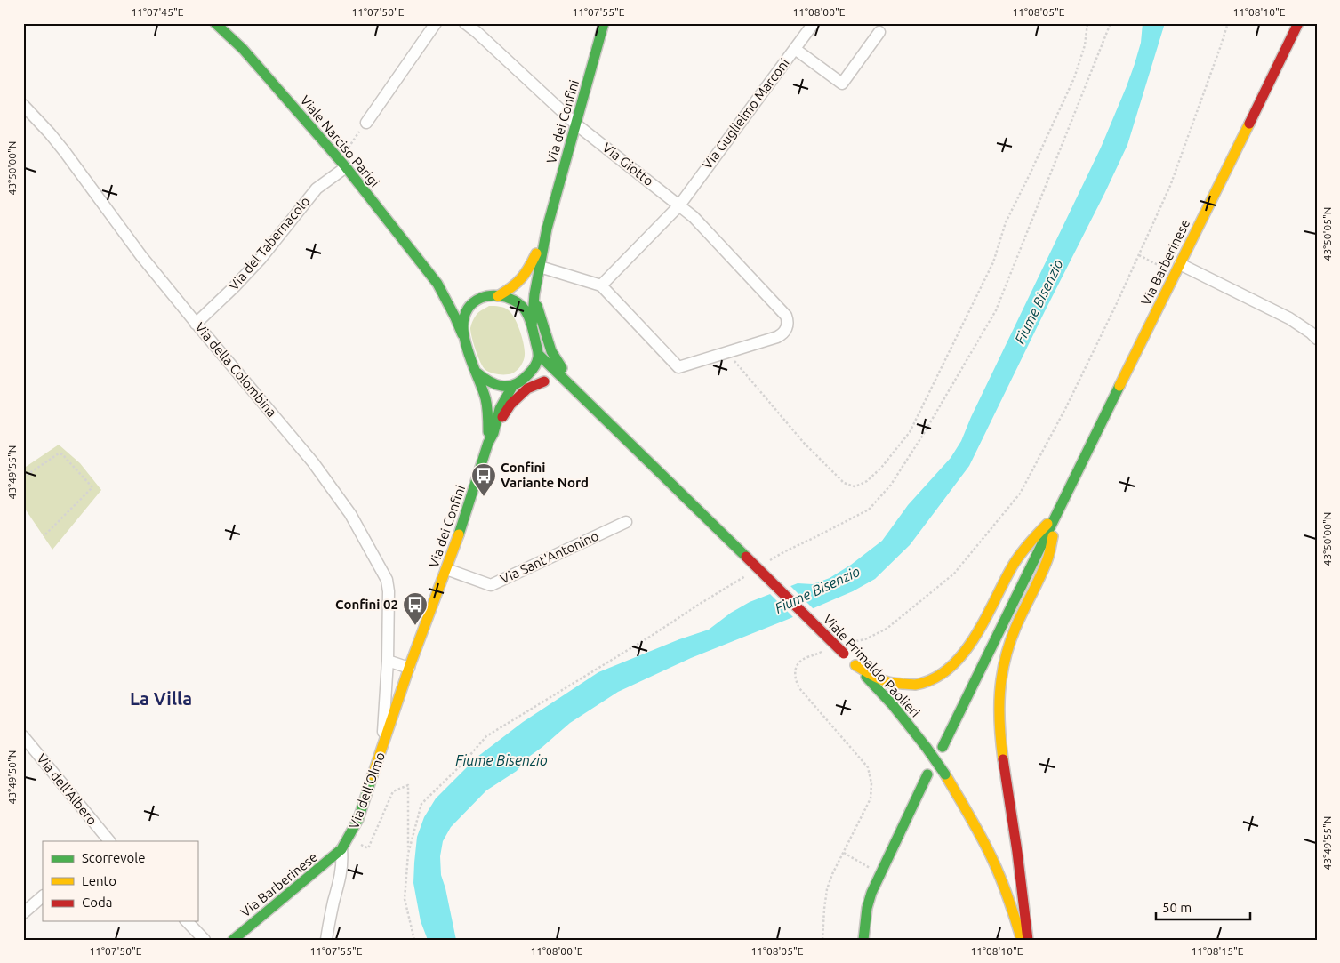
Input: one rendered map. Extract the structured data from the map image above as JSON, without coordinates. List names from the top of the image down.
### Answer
{
  "streets": {
    "main road": [
      "Via dei Confini",
      "Viale Narciso Parigi",
      "Via Barberinese",
      "Viale Primaldo Paolieri",
      "Via dell'Olmo"
    ],
    "street": [
      "Via Guglielmo Marconi",
      "Via Giotto",
      "Via del Tabernacolo",
      "Via della Colombina",
      "Via Sant'Antonino",
      "Via dell'Albero"
    ]
  },
  "crossings": [
    ["Via Guglielmo Marconi", "Via Giotto"],
    ["Via dei Confini", "Viale Narciso Parigi"],
    ["Via dei Confini", "Via Giotto"],
    ["Via dei Confini", "Via Sant'Antonino"],
    ["Via dei Confini", "Viale Primaldo Paolieri"],
    ["Via dei Confini", "Via dell'Olmo"],
    ["Viale Narciso Parigi", "Via del Tabernacolo"],
    ["Viale Narciso Parigi", "Viale Primaldo Paolieri"],
    ["Via del Tabernacolo", "Via della Colombina"],
    ["Via Barberinese", "Via dell'Olmo"],
    ["Via della Colombina", "Via dell'Olmo"]
  ],
  "districts": ["La Villa"],
  "water": ["Fiume Bisenzio"],
  "places": {
    "bus stop": ["Confini Variante Nord", "Confini 02"]
  },
  "legend": ["Scorrevole", "Lento", "Coda"],
  "scale_bar": "50 m",
  "coordinates": [
    "11°07'45\"E",
    "11°07'50\"E",
    "11°07'55\"E",
    "11°08'00\"E",
    "11°08'05\"E",
    "11°08'10\"E",
    "43°50'00\"N",
    "43°50'05\"N",
    "43°49'55\"N",
    "43°49'50\"N",
    "11°08'15\"E"
  ]
}
